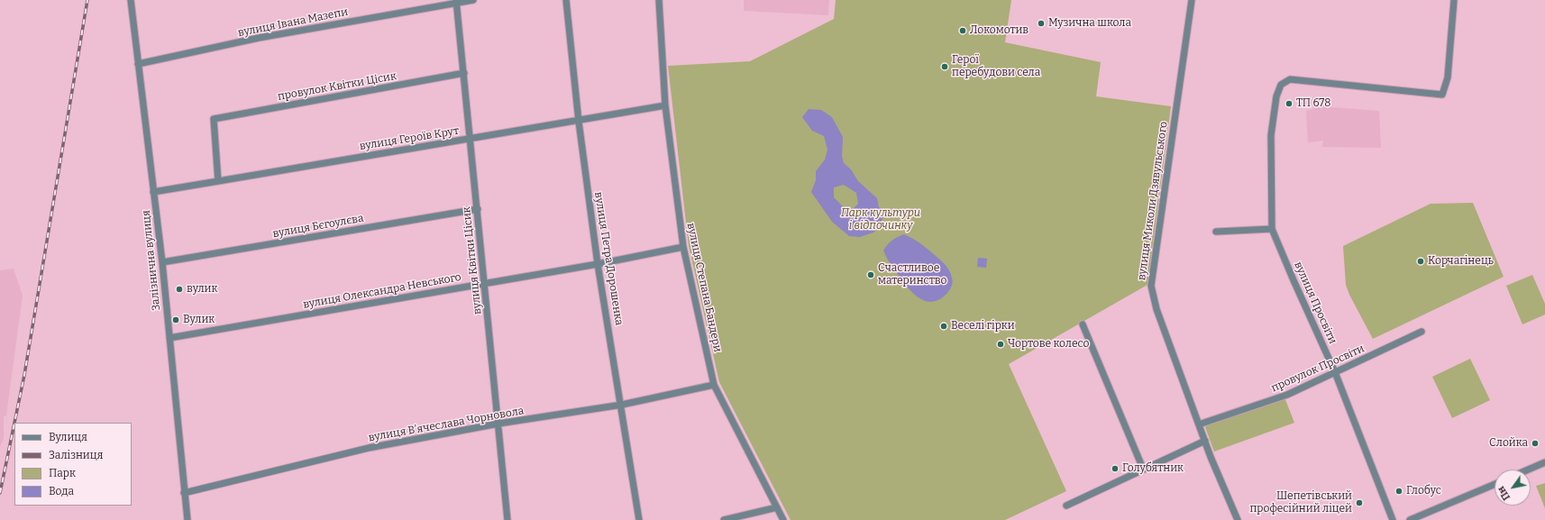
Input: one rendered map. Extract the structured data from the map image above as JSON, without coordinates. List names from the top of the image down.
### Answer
{
  "streets": {
    "street": [
      "вулиця Івана Мазепи",
      "провулок Квітки Цісик",
      "вулиця Героїв Крут",
      "вулиця Миколи Дзявульського",
      "вулиця Бєгоулєва",
      "вулиця Петра Дорошенка",
      "Залізнична вулиця",
      "вулиця Квітки Цісик",
      "вулиця Степана Бандери",
      "вулиця Олександра Невського",
      "вулиця Просвіти",
      "провулок Просвіти",
      "вулиця Вʼячеслава Чорновола"
    ]
  },
  "crossings": [
    ["вулиця Івана Мазепи", "Залізнична вулиця"],
    ["вулиця Івана Мазепи", "вулиця Квітки Цісик"],
    ["провулок Квітки Цісик", "вулиця Героїв Крут"],
    ["провулок Квітки Цісик", "вулиця Квітки Цісик"],
    ["вулиця Героїв Крут", "вулиця Петра Дорошенка"],
    ["вулиця Героїв Крут", "Залізнична вулиця"],
    ["вулиця Героїв Крут", "вулиця Квітки Цісик"],
    ["вулиця Героїв Крут", "вулиця Степана Бандери"],
    ["вулиця Миколи Дзявульського", "провулок Просвіти"],
    ["вулиця Бєгоулєва", "Залізнична вулиця"],
    ["вулиця Бєгоулєва", "вулиця Квітки Цісик"],
    ["вулиця Петра Дорошенка", "вулиця Олександра Невського"],
    ["вулиця Петра Дорошенка", "вулиця Вʼячеслава Чорновола"],
    ["Залізнична вулиця", "вулиця Олександра Невського"],
    ["Залізнична вулиця", "вулиця Вʼячеслава Чорновола"],
    ["вулиця Квітки Цісик", "вулиця Олександра Невського"],
    ["вулиця Квітки Цісик", "вулиця Вʼячеслава Чорновола"],
    ["вулиця Степана Бандери", "вулиця Олександра Невського"],
    ["вулиця Степана Бандери", "вулиця Вʼячеслава Чорновола"],
    ["вулиця Просвіти", "провулок Просвіти"]
  ],
  "parks": ["Парк культури і відпочинку"],
  "places": [
    "Музична школа",
    "Локомотив",
    "Герої перебудови села",
    "ТП 678",
    "Корчагінець",
    "Счастливое материнство",
    "вулик",
    "Вулик",
    "Веселі гірки",
    "Чортове колесо",
    "Слойка",
    "Голубятник",
    "Глобус",
    "Шепетівський професійний ліцей"
  ],
  "legend": [
    "Вулиця",
    "Залізниця",
    "Парк",
    "Вода"
  ],
  "north": "bottom left"
}
